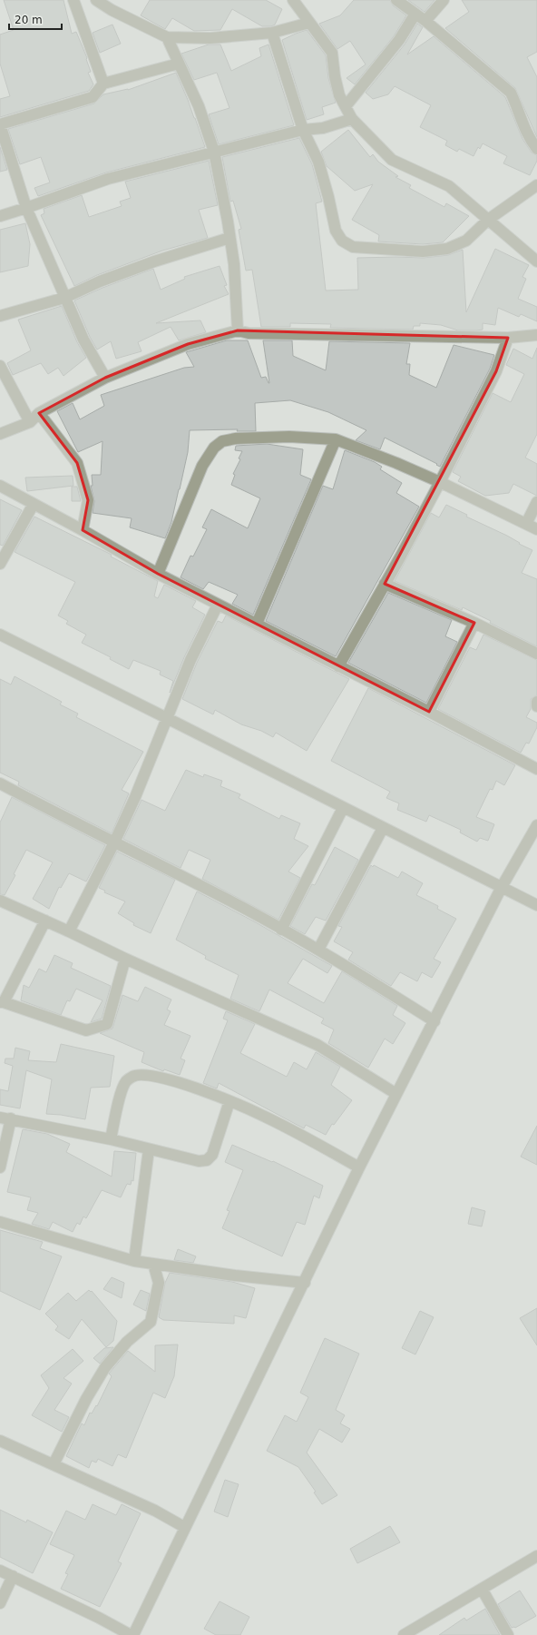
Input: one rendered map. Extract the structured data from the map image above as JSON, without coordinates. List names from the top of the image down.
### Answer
{
  "scale_bar": "20 m"
}
